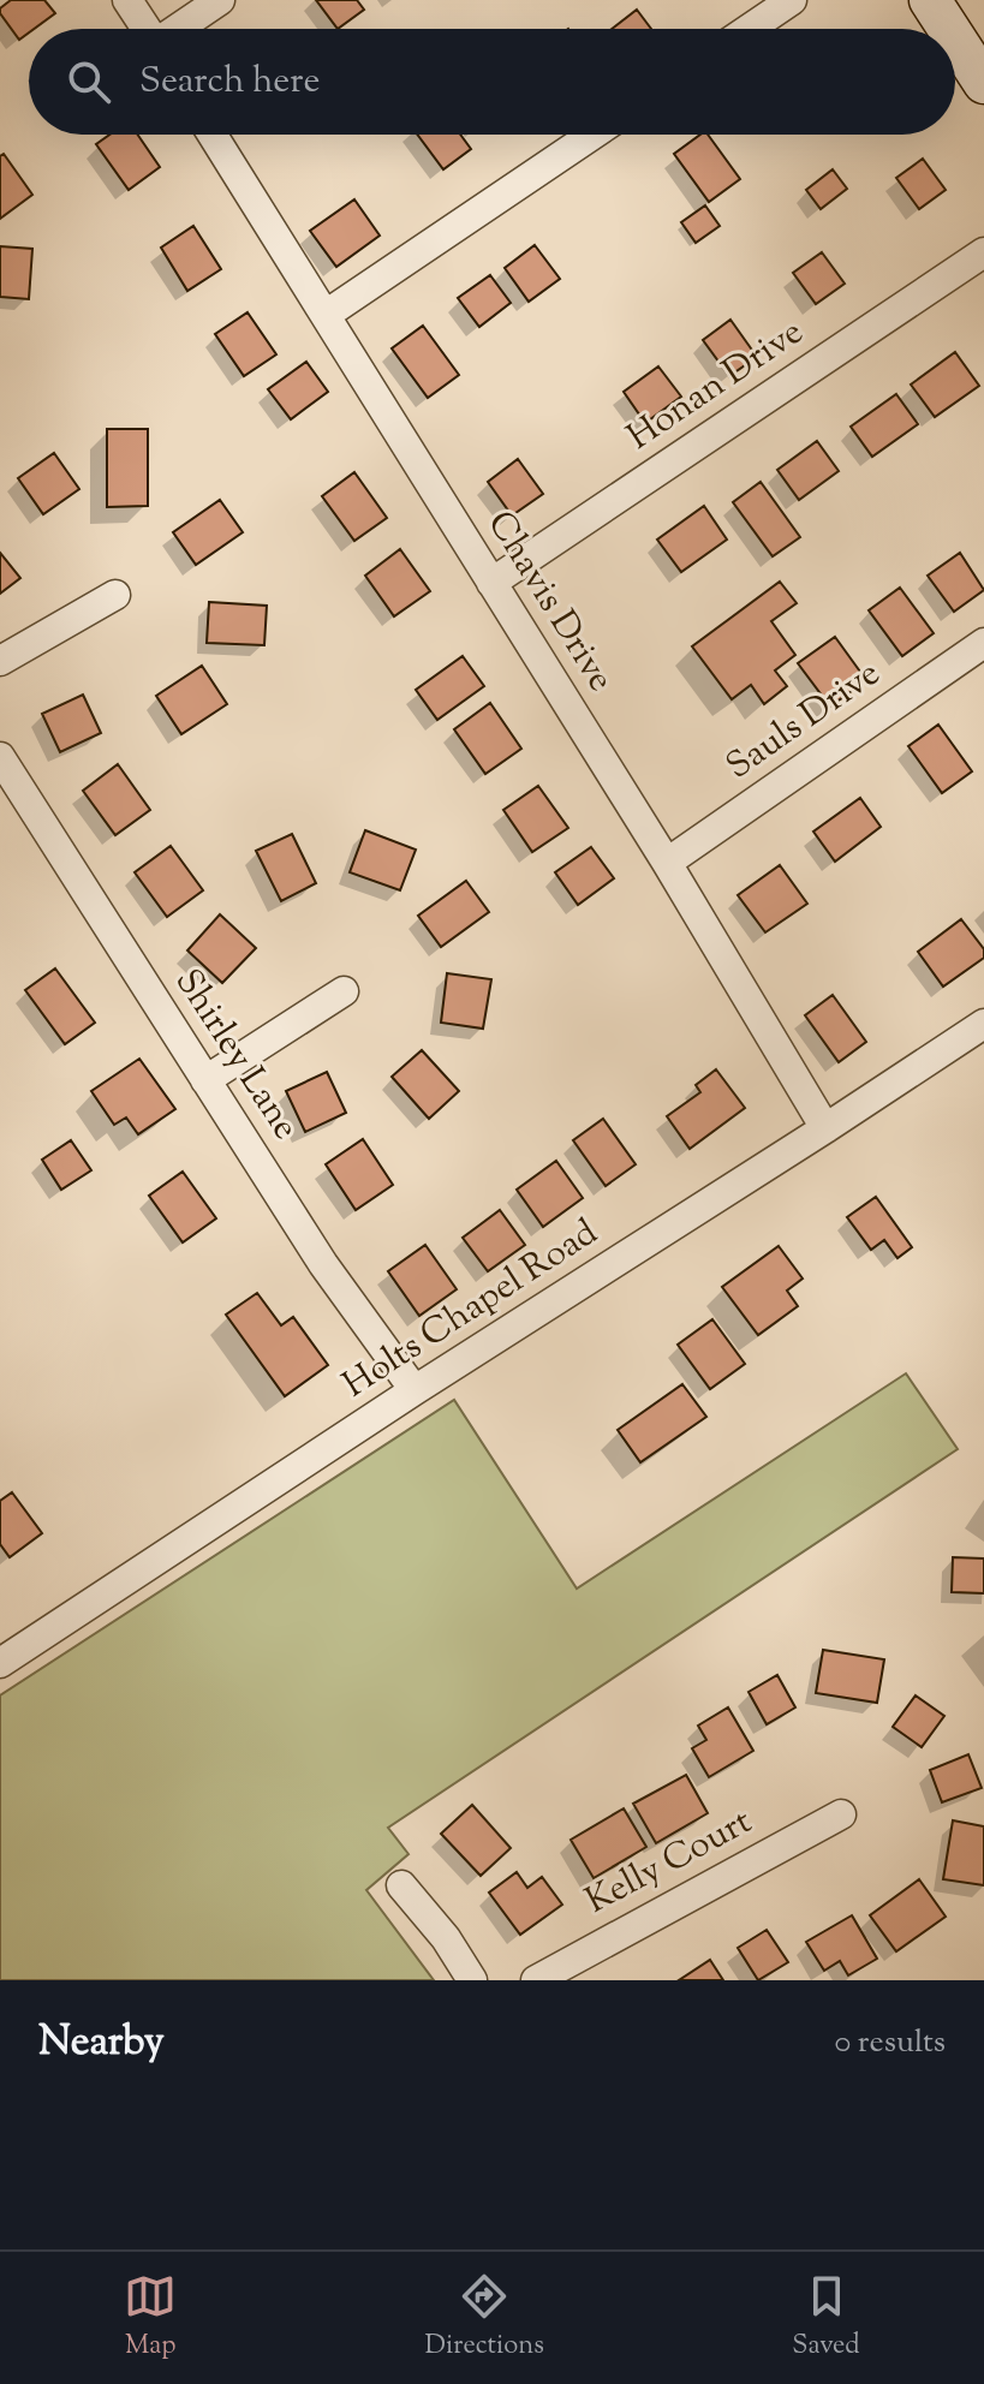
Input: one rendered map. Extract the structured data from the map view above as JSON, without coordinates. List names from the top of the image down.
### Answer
{
  "streets": {
    "street": [
      "Honan Drive",
      "Chavis Drive",
      "Sauls Drive",
      "Shirley Lane",
      "Holts Chapel Road",
      "Kelly Court"
    ]
  },
  "crossings": [
    ["Honan Drive", "Chavis Drive"],
    ["Chavis Drive", "Sauls Drive"],
    ["Chavis Drive", "Holts Chapel Road"],
    ["Shirley Lane", "Holts Chapel Road"]
  ],
  "page": {
    "search": "Search here",
    "heading": ["Nearby", "0 results"],
    "nav": ["Map", "Directions", "Saved"]
  }
}
